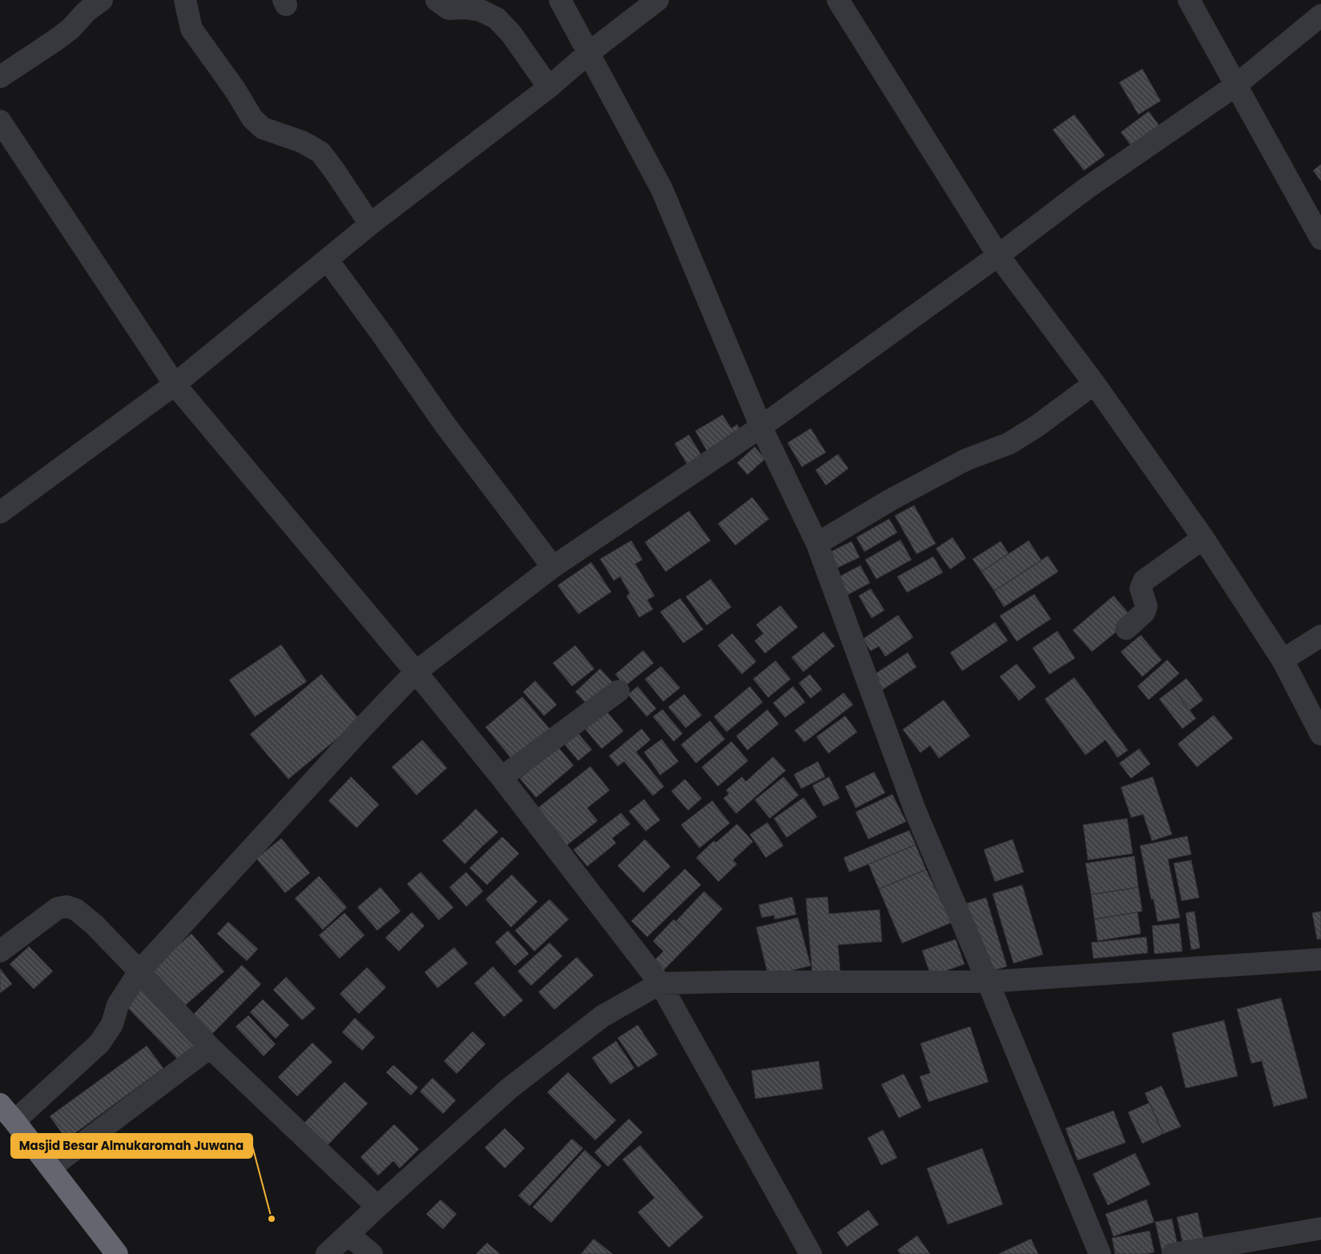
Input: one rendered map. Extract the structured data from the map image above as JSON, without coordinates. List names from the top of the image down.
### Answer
{
  "places": ["Masjid Besar Almukaromah Juwana"]
}
